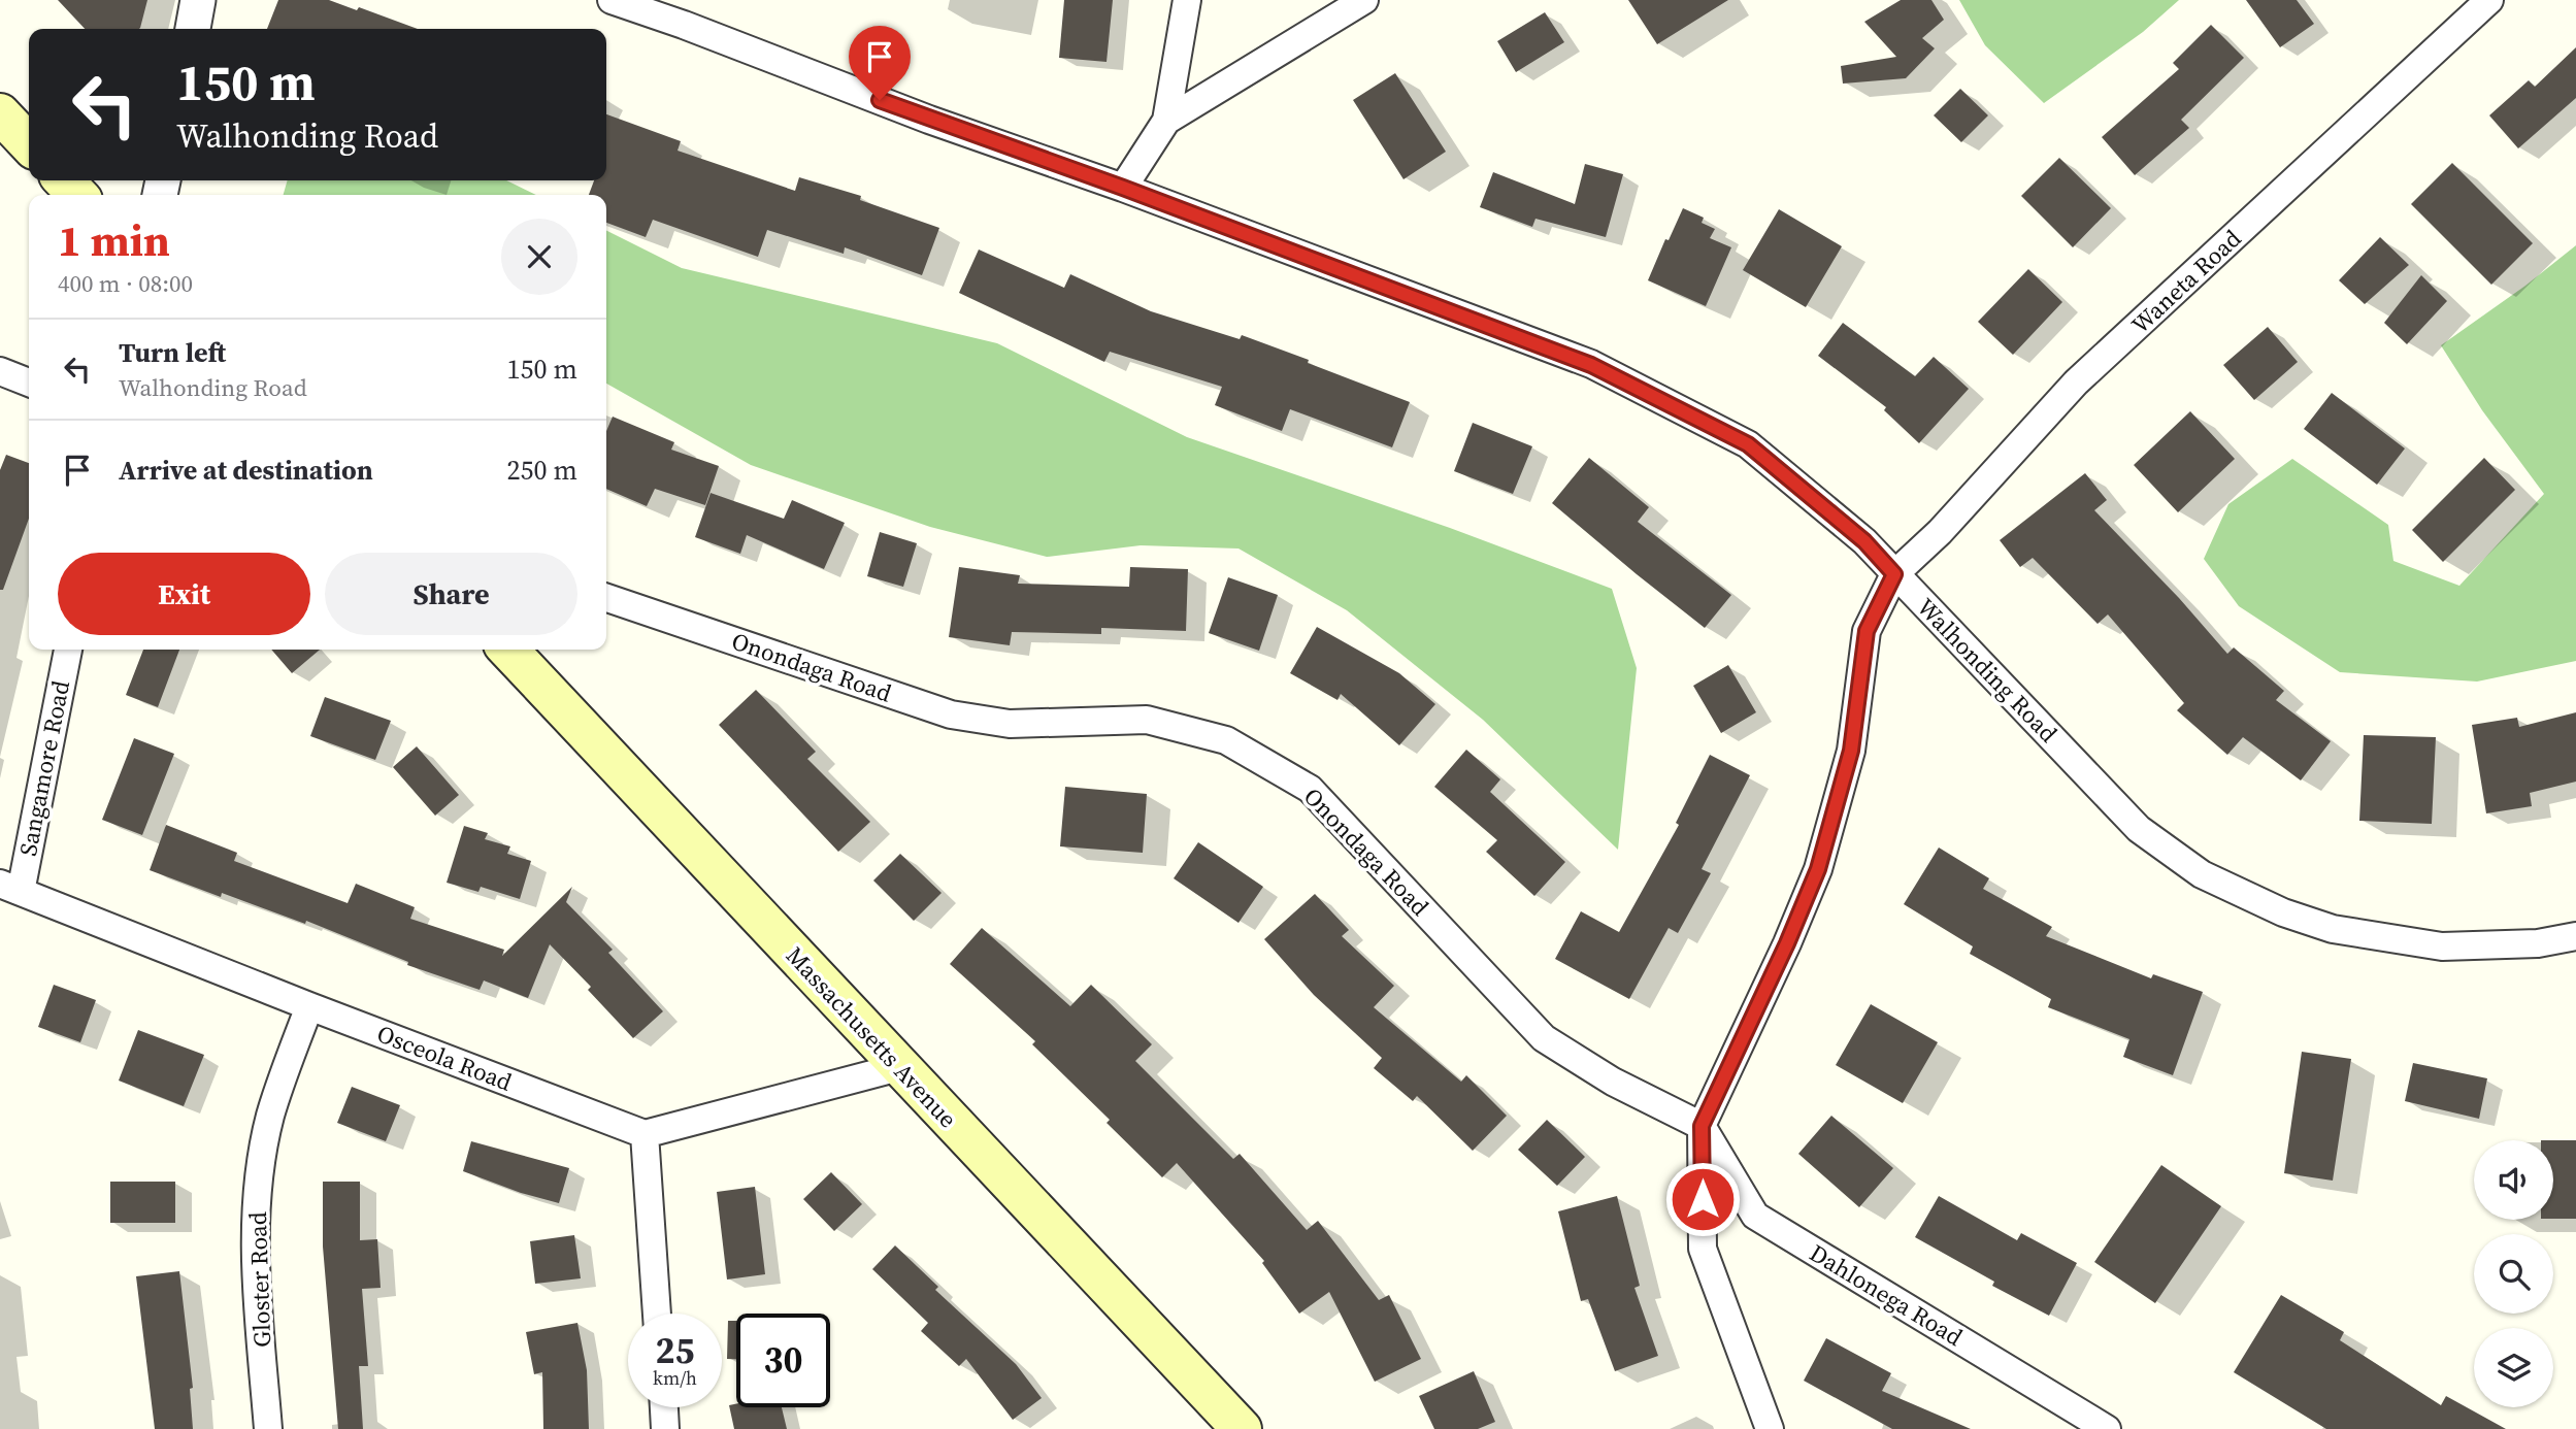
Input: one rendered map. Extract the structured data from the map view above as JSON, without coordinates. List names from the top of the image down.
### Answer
{
  "streets": {
    "main road": ["Massachusetts Avenue"],
    "street": [
      "Waneta Road",
      "Onondaga Road",
      "Walhonding Road",
      "Sangamore Road",
      "Osceola Road",
      "Gloster Road",
      "Dahlonega Road"
    ]
  },
  "crossings": [
    ["Waneta Road", "Walhonding Road"],
    ["Onondaga Road", "Dahlonega Road"],
    ["Sangamore Road", "Osceola Road"],
    ["Osceola Road", "Gloster Road"]
  ],
  "page": {
    "turn": ["150 m", "Walhonding Road"],
    "heading": ["1 min", "400 m · 08:00"],
    "list": [
      {
        "name": "Turn left",
        "note": "Walhonding Road",
        "value": "150 m"
      },
      {
        "name": "Arrive at destination",
        "value": "250 m"
      }
    ],
    "buttons": ["Exit", "Share"],
    "speed": "25 km/h",
    "limit": "30"
  }
}
